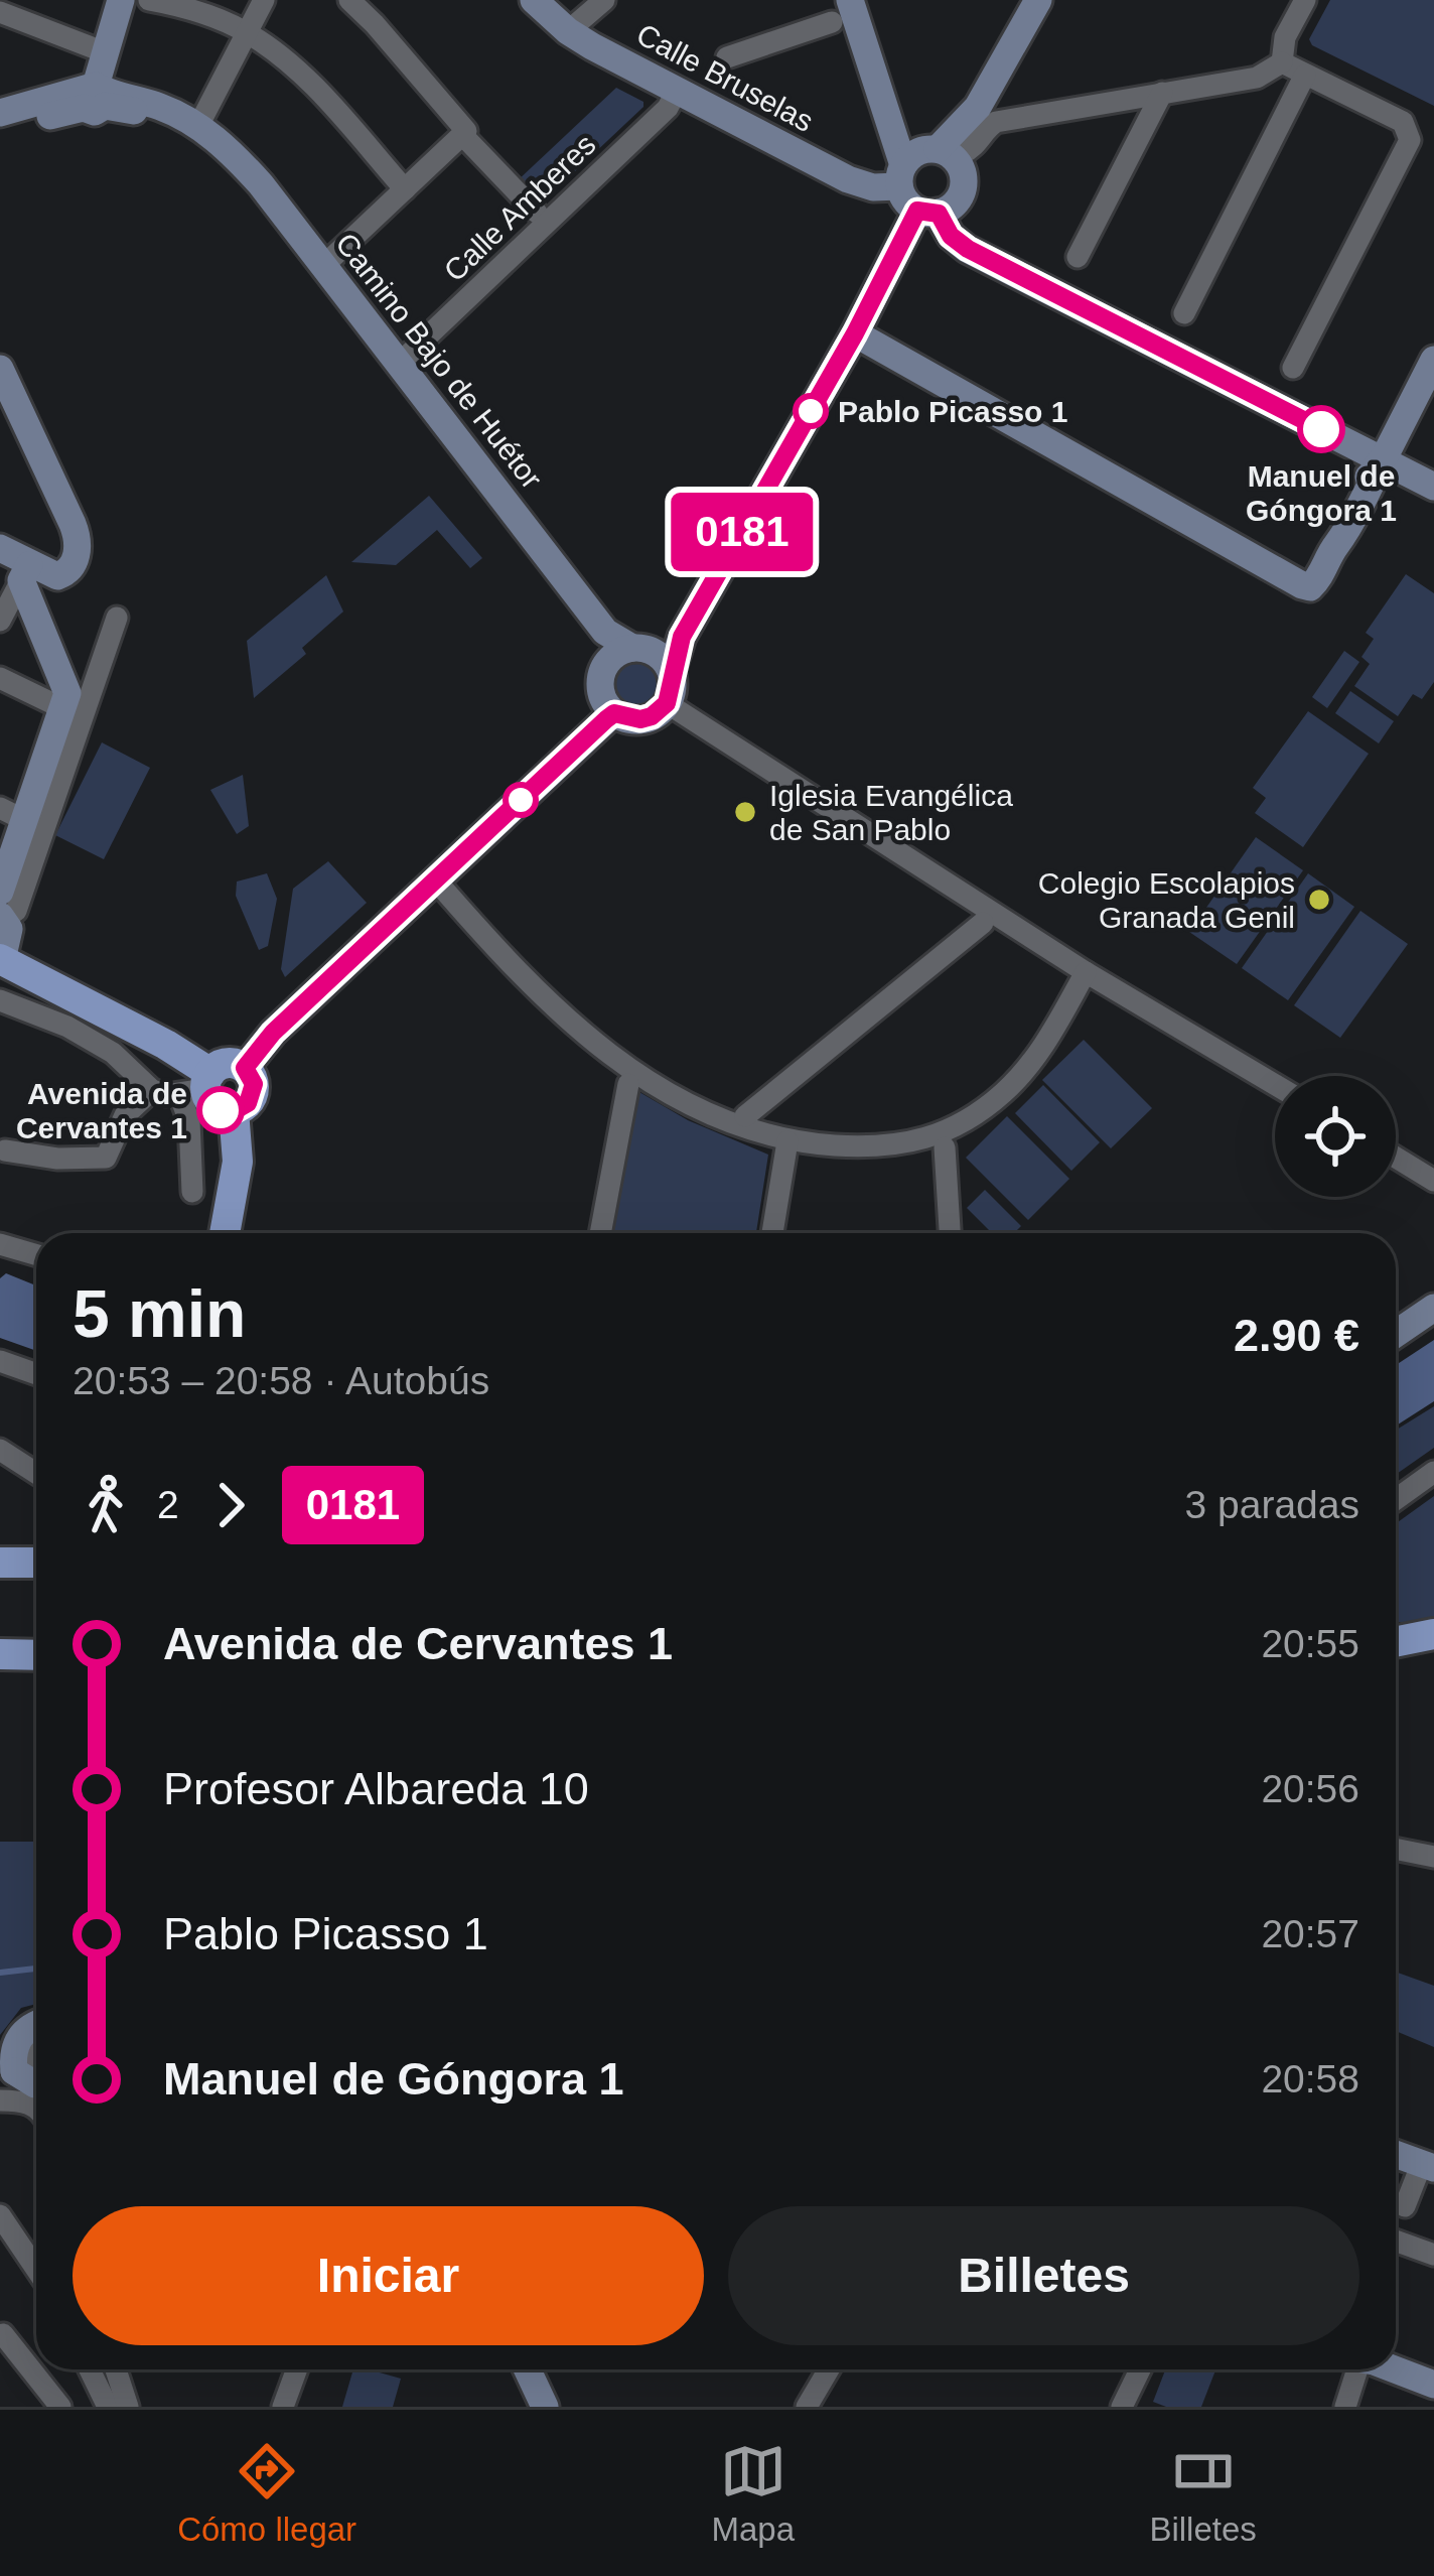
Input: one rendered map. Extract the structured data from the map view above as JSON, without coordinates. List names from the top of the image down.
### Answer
{
  "streets": {
    "main road": ["Calle Bruselas", "Camino Bajo de Huétor"],
    "street": ["Calle Amberes"]
  },
  "crossings": [
    ["Calle Bruselas", "Calle Amberes"],
    ["Calle Amberes", "Camino Bajo de Huétor"]
  ],
  "places": [
    "Pablo Picasso 1",
    "Manuel de Góngora 1",
    "Iglesia Evangélica de San Pablo",
    "Colegio Escolapios Granada Genil",
    "Avenida de Cervantes 1"
  ],
  "lines": ["bus line 0181"],
  "page": {
    "on_map": "0181",
    "heading": ["5 min", "20:53 – 20:58 · Autobús", "2.90 €"],
    "legs": ["2", "0181", "3 paradas"],
    "list": [
      {
        "name": "Avenida de Cervantes 1",
        "value": "20:55"
      },
      {
        "name": "Profesor Albareda 10",
        "value": "20:56"
      },
      {
        "name": "Pablo Picasso 1",
        "value": "20:57"
      },
      {
        "name": "Manuel de Góngora 1",
        "value": "20:58"
      }
    ],
    "buttons": ["Iniciar", "Billetes"],
    "tabs": ["Cómo llegar", "Mapa", "Billetes"]
  }
}
